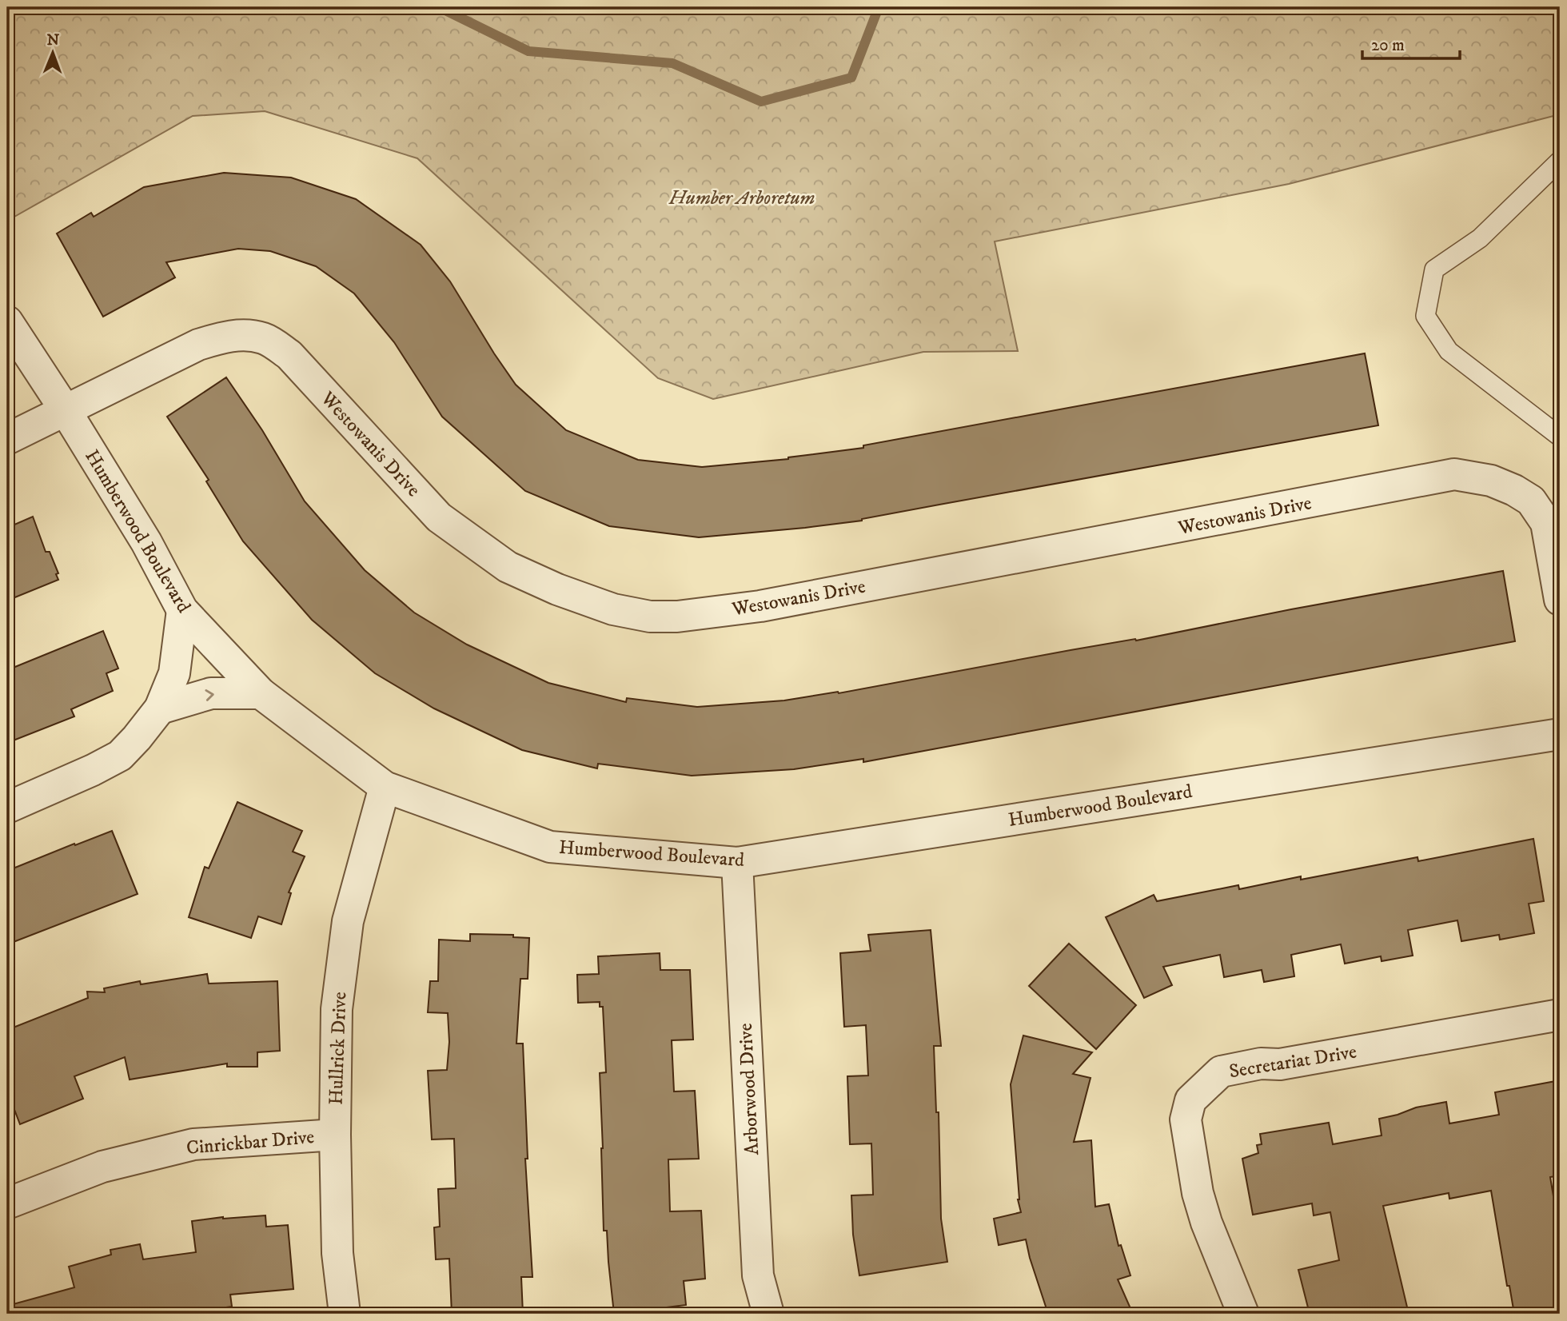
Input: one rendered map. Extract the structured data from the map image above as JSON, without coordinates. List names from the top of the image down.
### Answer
{
  "streets": {
    "street": [
      "Westowanis Drive",
      "Humberwood Boulevard",
      "Hullrick Drive",
      "Secretariat Drive",
      "Arborwood Drive",
      "Cinrickbar Drive"
    ]
  },
  "crossings": [
    ["Westowanis Drive", "Humberwood Boulevard"],
    ["Humberwood Boulevard", "Hullrick Drive"],
    ["Humberwood Boulevard", "Arborwood Drive"],
    ["Hullrick Drive", "Cinrickbar Drive"]
  ],
  "parks": ["Humber Arboretum"],
  "scale_bar": "20 m",
  "north": "top"
}
